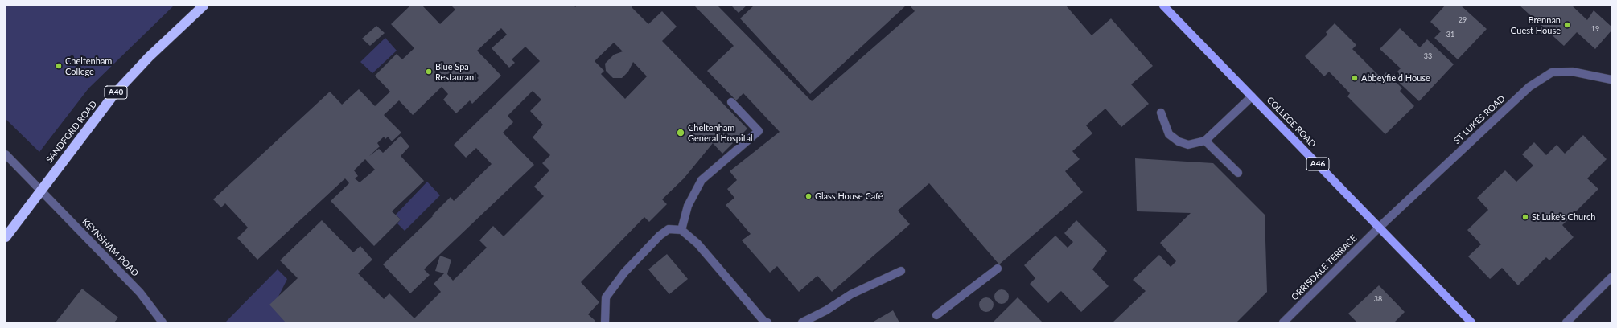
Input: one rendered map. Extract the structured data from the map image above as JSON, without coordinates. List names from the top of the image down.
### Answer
{
  "streets": {
    "highway": ["A40", "SANDFORD ROAD"],
    "main road": ["COLLEGE ROAD", "A46"],
    "street": ["ST LUKES ROAD", "KEYNSHAM ROAD", "ORRISDALE TERRACE"]
  },
  "crossings": [
    ["ST LUKES ROAD", "COLLEGE ROAD"],
    ["ST LUKES ROAD", "ORRISDALE TERRACE"],
    ["COLLEGE ROAD", "ORRISDALE TERRACE"],
    ["SANDFORD ROAD", "KEYNSHAM ROAD"]
  ],
  "places": [
    "Brennan Guest House",
    "Cheltenham College",
    "Blue Spa Restaurant",
    "Abbeyfield House",
    "Cheltenham General Hospital",
    "Glass House Café",
    "St Luke's Church"
  ],
  "house_numbers": [
    "29",
    "19",
    "31",
    "33",
    "38"
  ]
}
